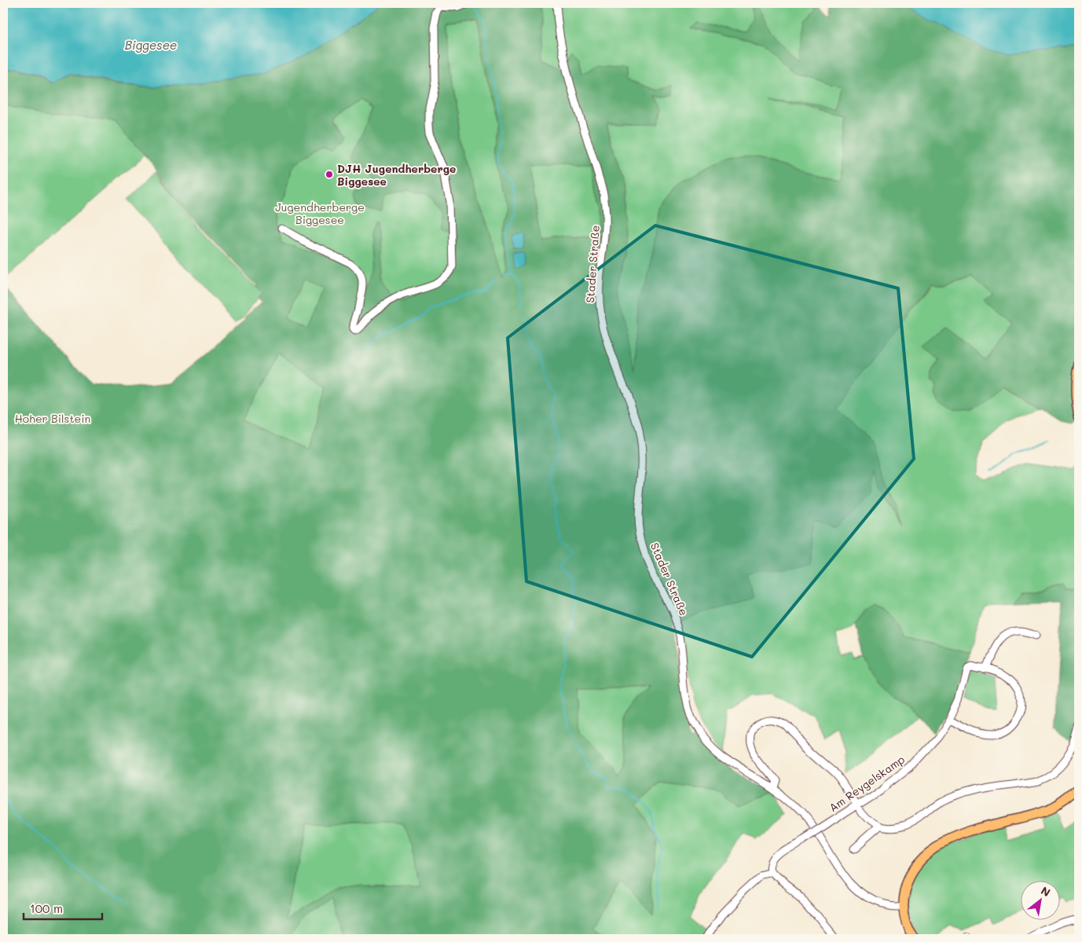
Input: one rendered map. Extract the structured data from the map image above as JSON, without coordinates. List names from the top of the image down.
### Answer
{
  "streets": {
    "street": ["Stader Straße", "Am Reygelskamp"]
  },
  "water": ["Biggesee"],
  "parks": ["Jugendherberge Biggesee", "Hoher Bilstein"],
  "places": ["DJH Jugendherberge Biggesee"],
  "scale_bar": "100 m",
  "north": "top right"
}
